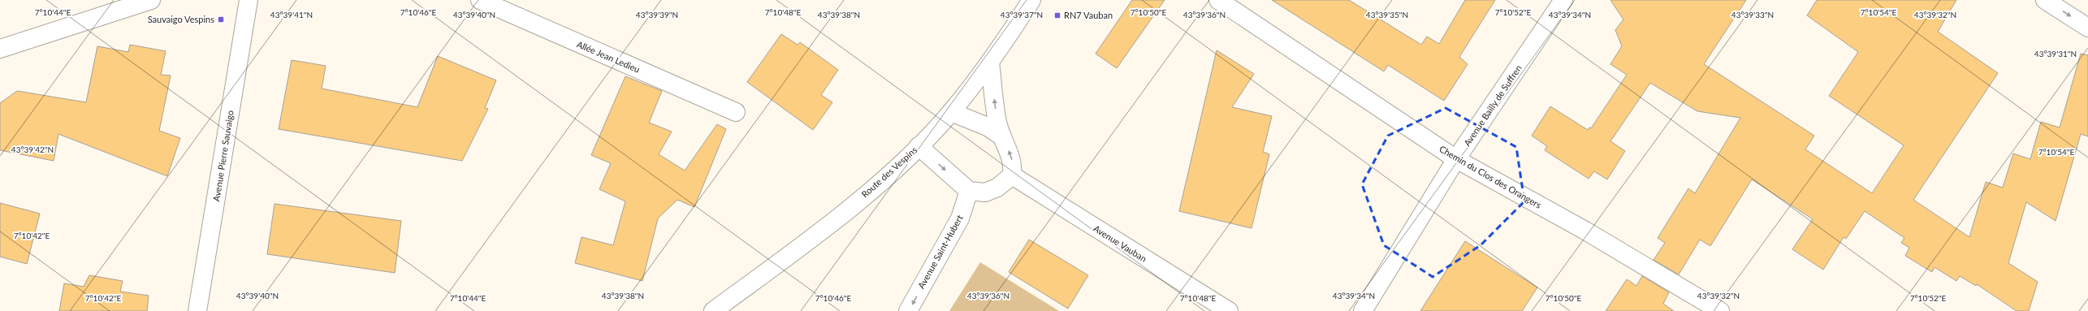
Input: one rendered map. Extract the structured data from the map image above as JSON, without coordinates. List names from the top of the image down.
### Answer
{
  "streets": {
    "street": [
      "Allée Jean Ledieu",
      "Avenue Bailly de Suffren",
      "Avenue Pierre Sauvaigo",
      "Route des Vespins",
      "Chemin du Clos des Orangers",
      "Avenue Vauban",
      "Avenue Saint-Hubert"
    ]
  },
  "crossings": [
    ["Avenue Bailly de Suffren", "Chemin du Clos des Orangers"]
  ],
  "one_way": ["Avenue Saint-Hubert"],
  "places": {
    "transit": ["RN7 Vauban", "Sauvaigo Vespins"]
  },
  "coordinates": [
    "7°10'54\"E",
    "7°10'44\"E",
    "7°10'46\"E",
    "7°10'48\"E",
    "7°10'50\"E",
    "7°10'52\"E",
    "43°39'35\"N",
    "43°39'34\"N",
    "43°39'33\"N",
    "43°39'32\"N",
    "43°39'41\"N",
    "43°39'40\"N",
    "43°39'39\"N",
    "43°39'38\"N",
    "43°39'37\"N",
    "43°39'36\"N",
    "43°39'31\"N",
    "43°39'42\"N",
    "7°10'42\"E"
  ]
}
